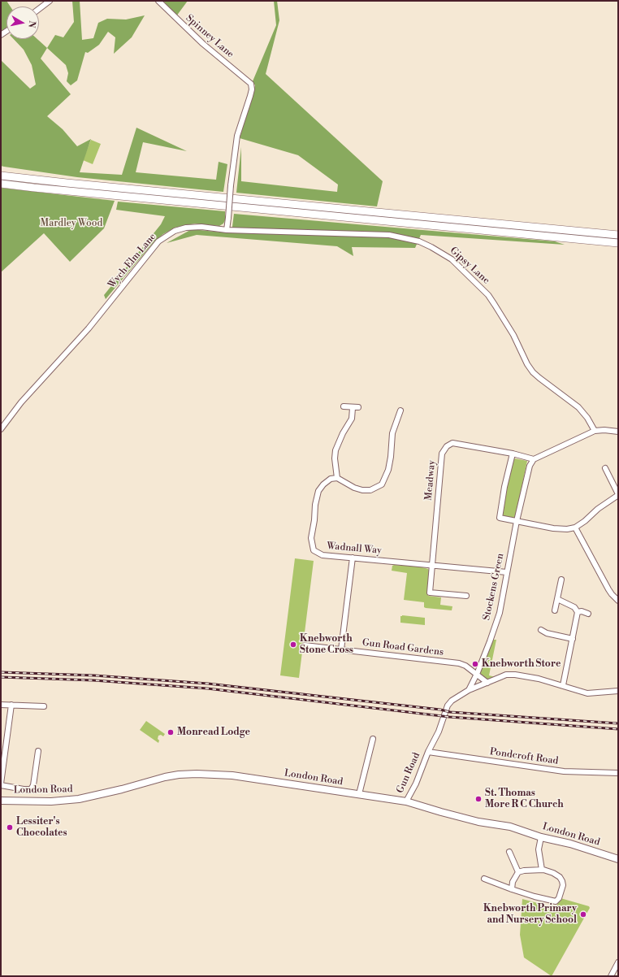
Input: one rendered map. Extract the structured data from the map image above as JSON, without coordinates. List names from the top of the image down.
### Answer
{
  "streets": {
    "main road": ["London Road"],
    "street": [
      "Spinney Lane",
      "Wych Elm Lane",
      "Gipsy Lane",
      "Meadway",
      "Wadnall Way",
      "Stockens Green",
      "Gun Road Gardens",
      "Pondcroft Road",
      "Gun Road"
    ]
  },
  "crossings": [
    ["Spinney Lane", "Wych Elm Lane"],
    ["Spinney Lane", "Gipsy Lane"],
    ["Wych Elm Lane", "Gipsy Lane"],
    ["Meadway", "Wadnall Way"],
    ["Meadway", "Stockens Green"],
    ["Wadnall Way", "Stockens Green"],
    ["Stockens Green", "Gun Road Gardens"],
    ["Stockens Green", "Gun Road"],
    ["Gun Road Gardens", "Gun Road"],
    ["Pondcroft Road", "Gun Road"],
    ["Gun Road", "London Road"]
  ],
  "parks": ["Mardley Wood"],
  "places": [
    "Knebworth Stone Cross",
    "Knebworth Store",
    "Monread Lodge",
    "St. Thomas More R C Church",
    "Lessiter's Chocolates",
    "Knebworth Primary and Nursery School"
  ],
  "north": "right"
}
